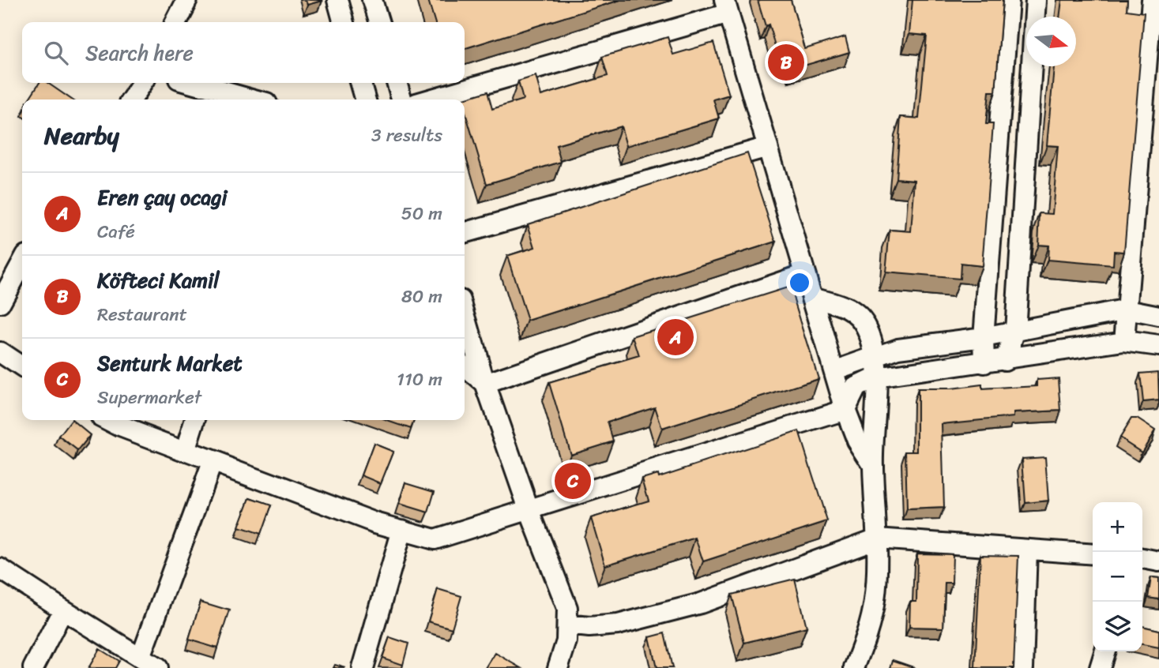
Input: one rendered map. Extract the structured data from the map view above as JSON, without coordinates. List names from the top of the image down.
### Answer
{
  "north": "right",
  "page": {
    "search": "Search here",
    "pins": ["B", "A", "C"],
    "heading": ["Nearby", "3 results"],
    "list": [
      {
        "mark": "A",
        "name": "Eren çay ocagi",
        "note": "Café",
        "value": "50 m"
      },
      {
        "mark": "B",
        "name": "Köfteci Kamil",
        "note": "Restaurant",
        "value": "80 m"
      },
      {
        "mark": "C",
        "name": "Senturk Market",
        "note": "Supermarket",
        "value": "110 m"
      }
    ],
    "map_buttons": ["+", "−"]
  }
}
